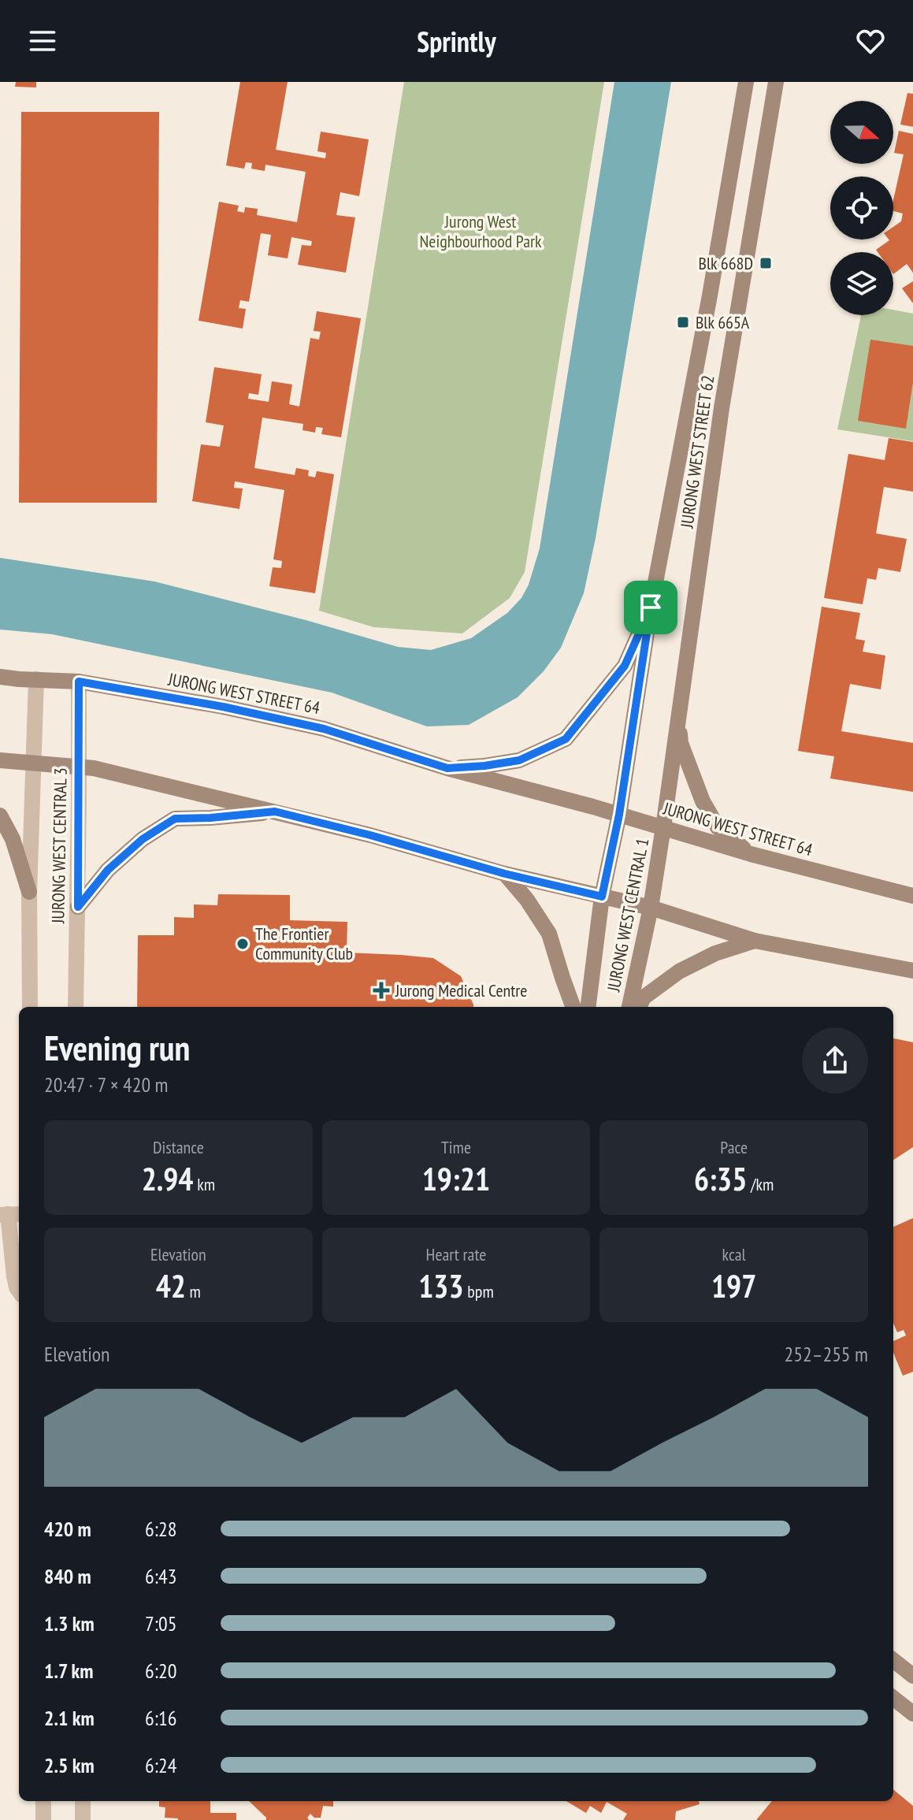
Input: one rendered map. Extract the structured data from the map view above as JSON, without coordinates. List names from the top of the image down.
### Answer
{
  "streets": {
    "street": [
      "JURONG WEST STREET 62",
      "JURONG WEST STREET 64",
      "JURONG WEST CENTRAL 3",
      "JURONG WEST CENTRAL 1"
    ]
  },
  "crossings": [
    ["JURONG WEST STREET 62", "JURONG WEST STREET 64"],
    ["JURONG WEST STREET 62", "JURONG WEST CENTRAL 1"],
    ["JURONG WEST STREET 64", "JURONG WEST CENTRAL 3"],
    ["JURONG WEST STREET 64", "JURONG WEST CENTRAL 1"]
  ],
  "parks": ["Jurong West Neighbourhood Park"],
  "places": {
    "transit": ["Blk 668D", "Blk 665A"],
    "other": ["The Frontier Community Club"],
    "health": ["Jurong Medical Centre"]
  },
  "north": "right",
  "page": {
    "header": "Sprintly",
    "heading": ["Evening run", "20:47 · 7 × 420 m"],
    "stats": [
      ["Distance", "2.94 km"],
      ["Time", "19:21"],
      ["Pace", "6:35 /km"],
      ["Elevation", "42 m"],
      ["Heart rate", "133 bpm"],
      ["kcal", "197"]
    ],
    "chart": ["Elevation", "252–255 m"],
    "list": [
      {
        "name": "420 m",
        "note": "6:28"
      },
      {
        "name": "840 m",
        "note": "6:43"
      },
      {
        "name": "1.3 km",
        "note": "7:05"
      },
      {
        "name": "1.7 km",
        "note": "6:20"
      },
      {
        "name": "2.1 km",
        "note": "6:16"
      },
      {
        "name": "2.5 km",
        "note": "6:24"
      }
    ]
  }
}
